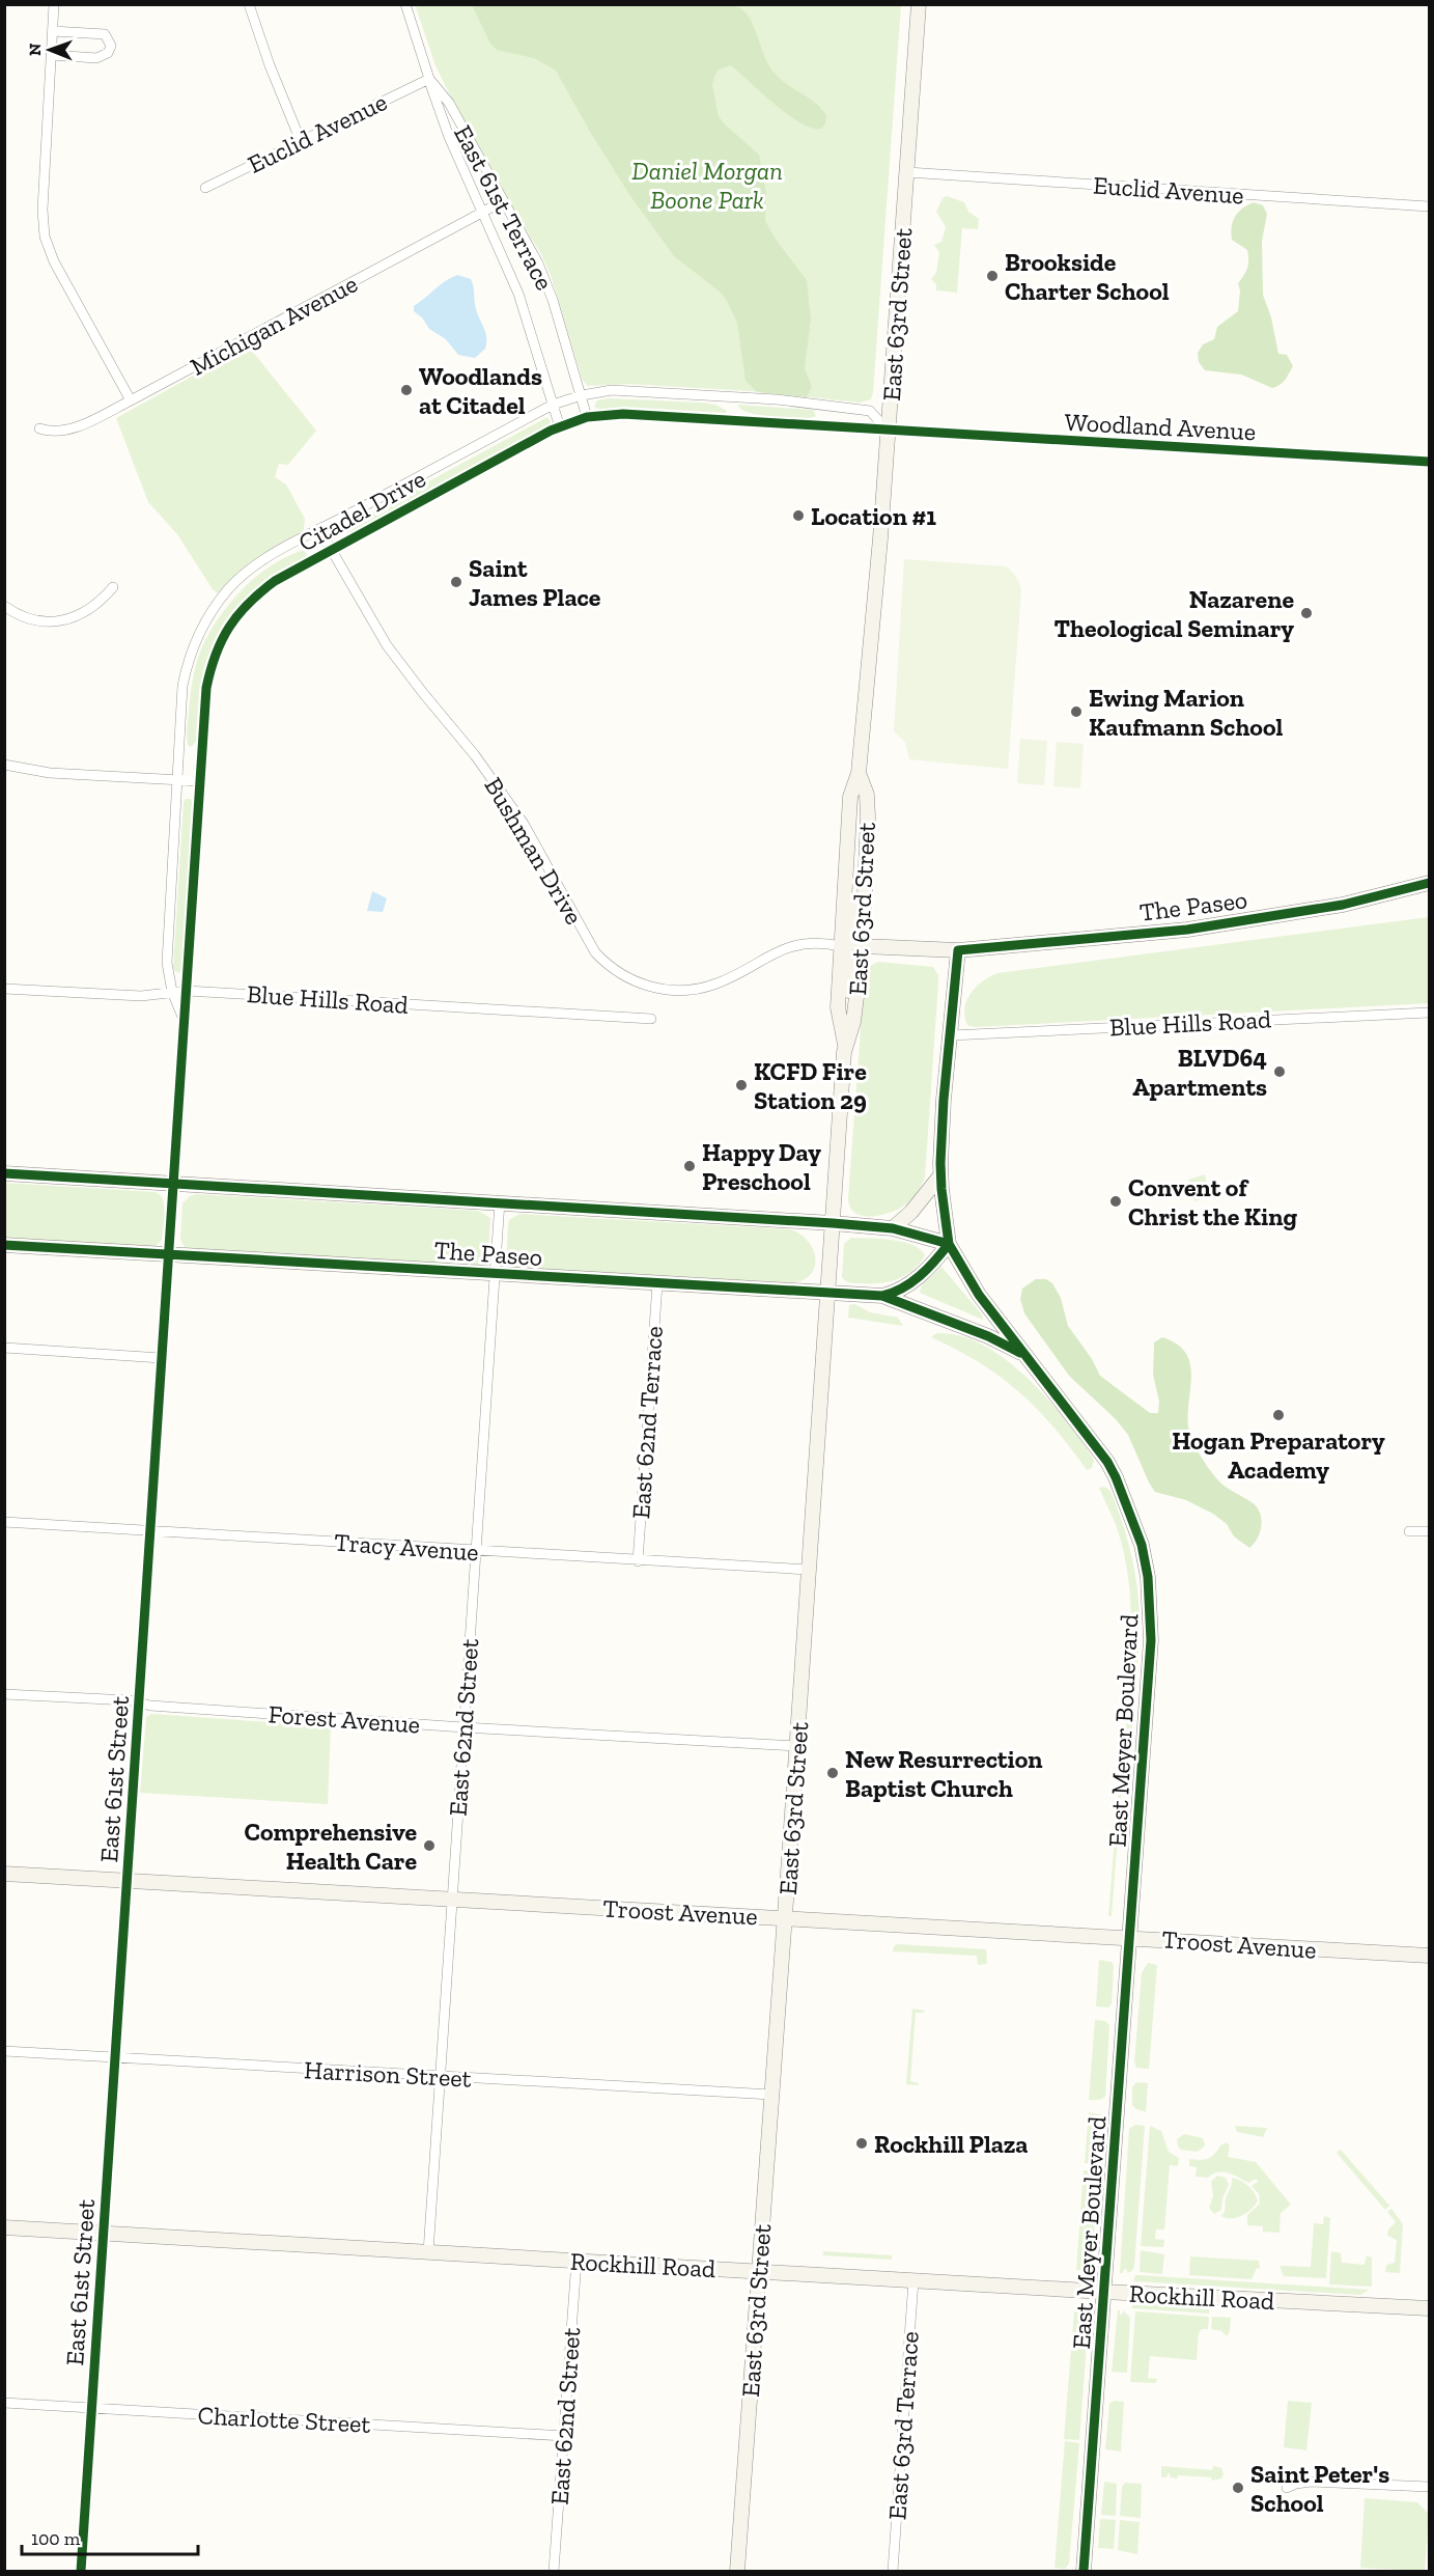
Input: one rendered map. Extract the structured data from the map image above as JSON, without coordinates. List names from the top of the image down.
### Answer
{
  "streets": {
    "main road": [
      "East 63rd Street",
      "The Paseo",
      "East Meyer Boulevard",
      "Troost Avenue",
      "Rockhill Road"
    ],
    "street": [
      "Euclid Avenue",
      "East 61st Terrace",
      "Michigan Avenue",
      "Woodland Avenue",
      "Citadel Drive",
      "Bushman Drive",
      "Blue Hills Road",
      "East 62nd Terrace",
      "Tracy Avenue",
      "Forest Avenue",
      "East 62nd Street",
      "East 61st Street",
      "Harrison Street",
      "Charlotte Street",
      "East 63rd Terrace"
    ]
  },
  "crossings": [
    ["Euclid Avenue", "East 61st Terrace"],
    ["Euclid Avenue", "East 63rd Street"],
    ["East 61st Terrace", "Michigan Avenue"],
    ["East 61st Terrace", "Citadel Drive"],
    ["East 63rd Street", "Woodland Avenue"],
    ["East 63rd Street", "Citadel Drive"],
    ["East 63rd Street", "Bushman Drive"],
    ["East 63rd Street", "The Paseo"],
    ["East 63rd Street", "Tracy Avenue"],
    ["East 63rd Street", "Forest Avenue"],
    ["East 63rd Street", "Troost Avenue"],
    ["East 63rd Street", "Harrison Street"],
    ["East 63rd Street", "Rockhill Road"],
    ["Woodland Avenue", "Citadel Drive"],
    ["Citadel Drive", "Bushman Drive"],
    ["Citadel Drive", "Blue Hills Road"],
    ["Citadel Drive", "East 61st Street"],
    ["The Paseo", "East 62nd Terrace"],
    ["The Paseo", "East 62nd Street"],
    ["The Paseo", "East Meyer Boulevard"],
    ["The Paseo", "East 61st Street"],
    ["Blue Hills Road", "East Meyer Boulevard"],
    ["Blue Hills Road", "East 61st Street"],
    ["East 62nd Terrace", "Tracy Avenue"],
    ["Tracy Avenue", "East 62nd Street"],
    ["Tracy Avenue", "East 61st Street"],
    ["Forest Avenue", "East 62nd Street"],
    ["Forest Avenue", "East 61st Street"],
    ["East 62nd Street", "Troost Avenue"],
    ["East 62nd Street", "Harrison Street"],
    ["East 62nd Street", "Rockhill Road"],
    ["East 62nd Street", "Charlotte Street"],
    ["East Meyer Boulevard", "Troost Avenue"],
    ["East Meyer Boulevard", "Rockhill Road"],
    ["East 61st Street", "Troost Avenue"],
    ["East 61st Street", "Harrison Street"],
    ["East 61st Street", "Rockhill Road"],
    ["East 61st Street", "Charlotte Street"],
    ["Rockhill Road", "East 63rd Terrace"]
  ],
  "parks": ["Daniel Morgan Boone Park"],
  "places": [
    "Brookside Charter School",
    "Woodlands at Citadel",
    "Location #1",
    "Saint James Place",
    "Nazarene Theological Seminary",
    "Ewing Marion Kaufmann School",
    "BLVD64 Apartments",
    "KCFD Fire Station 29",
    "Happy Day Preschool",
    "Convent of Christ the King",
    "Hogan Preparatory Academy",
    "New Resurrection Baptist Church",
    "Comprehensive Health Care",
    "Rockhill Plaza",
    "Saint Peter's School"
  ],
  "scale_bar": "100 m",
  "north": "left"
}
